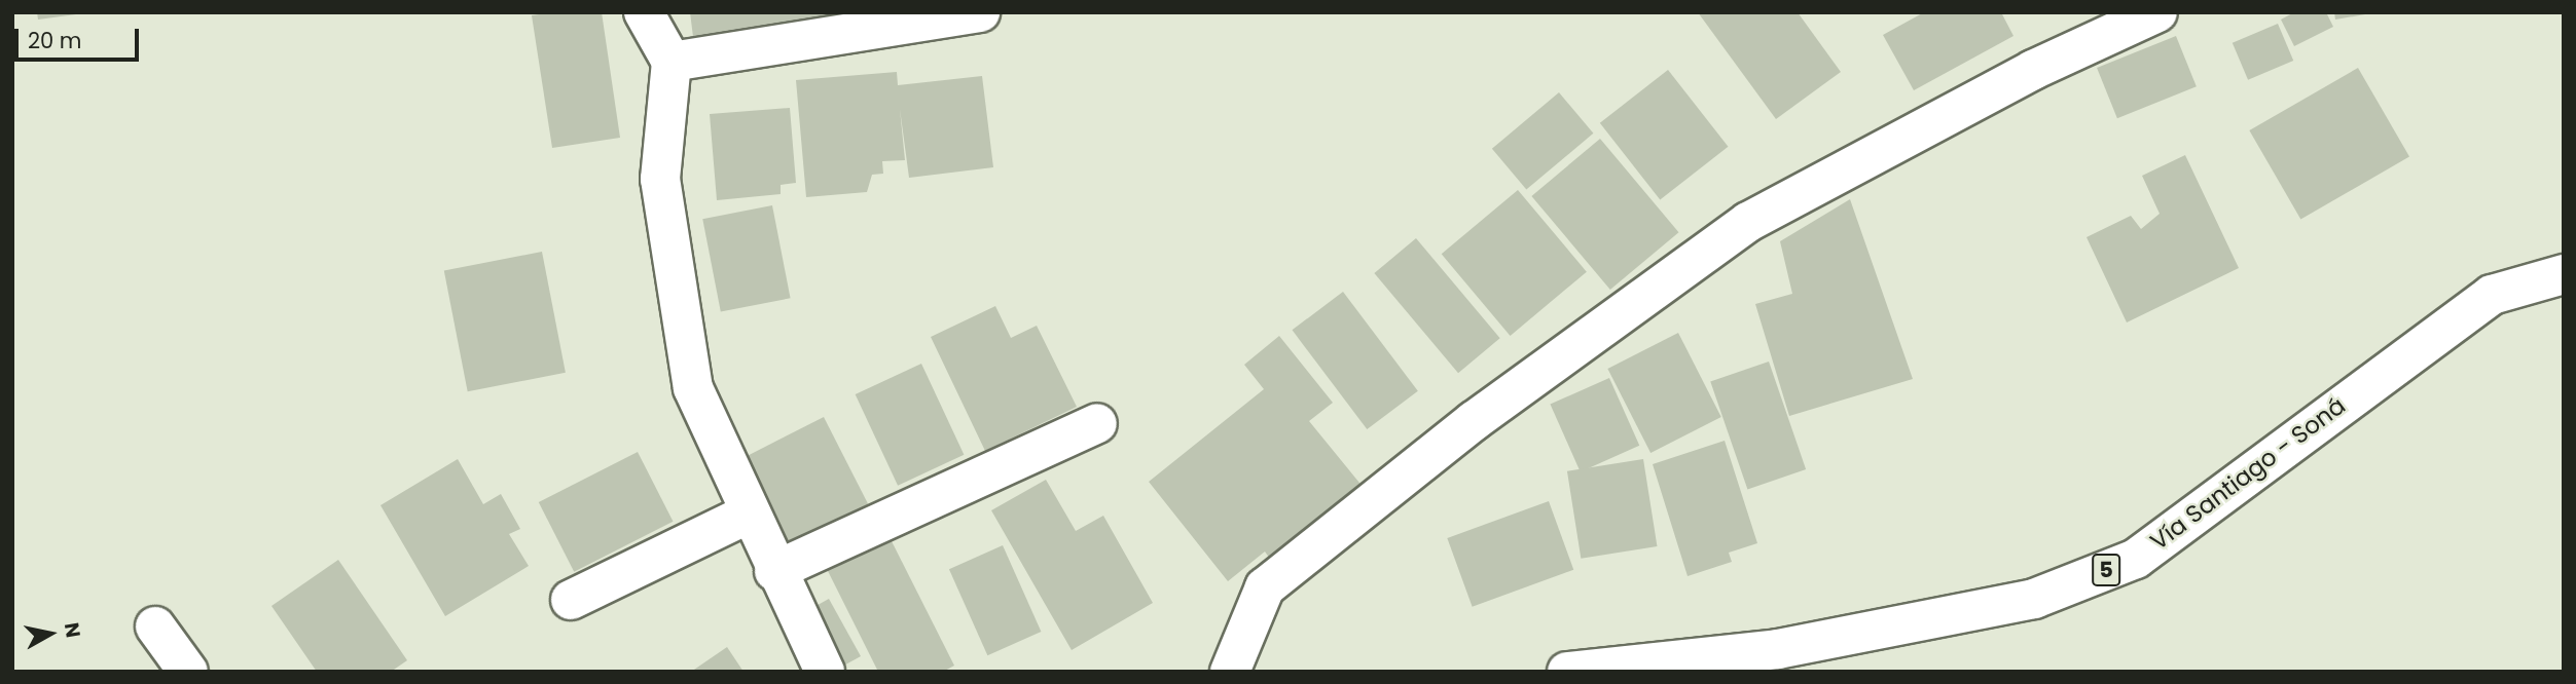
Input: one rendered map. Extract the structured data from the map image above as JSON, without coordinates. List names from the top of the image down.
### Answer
{
  "streets": {
    "street": ["Vía Santiago - Soná", "5"]
  },
  "scale_bar": "20 m",
  "north": "right"
}
